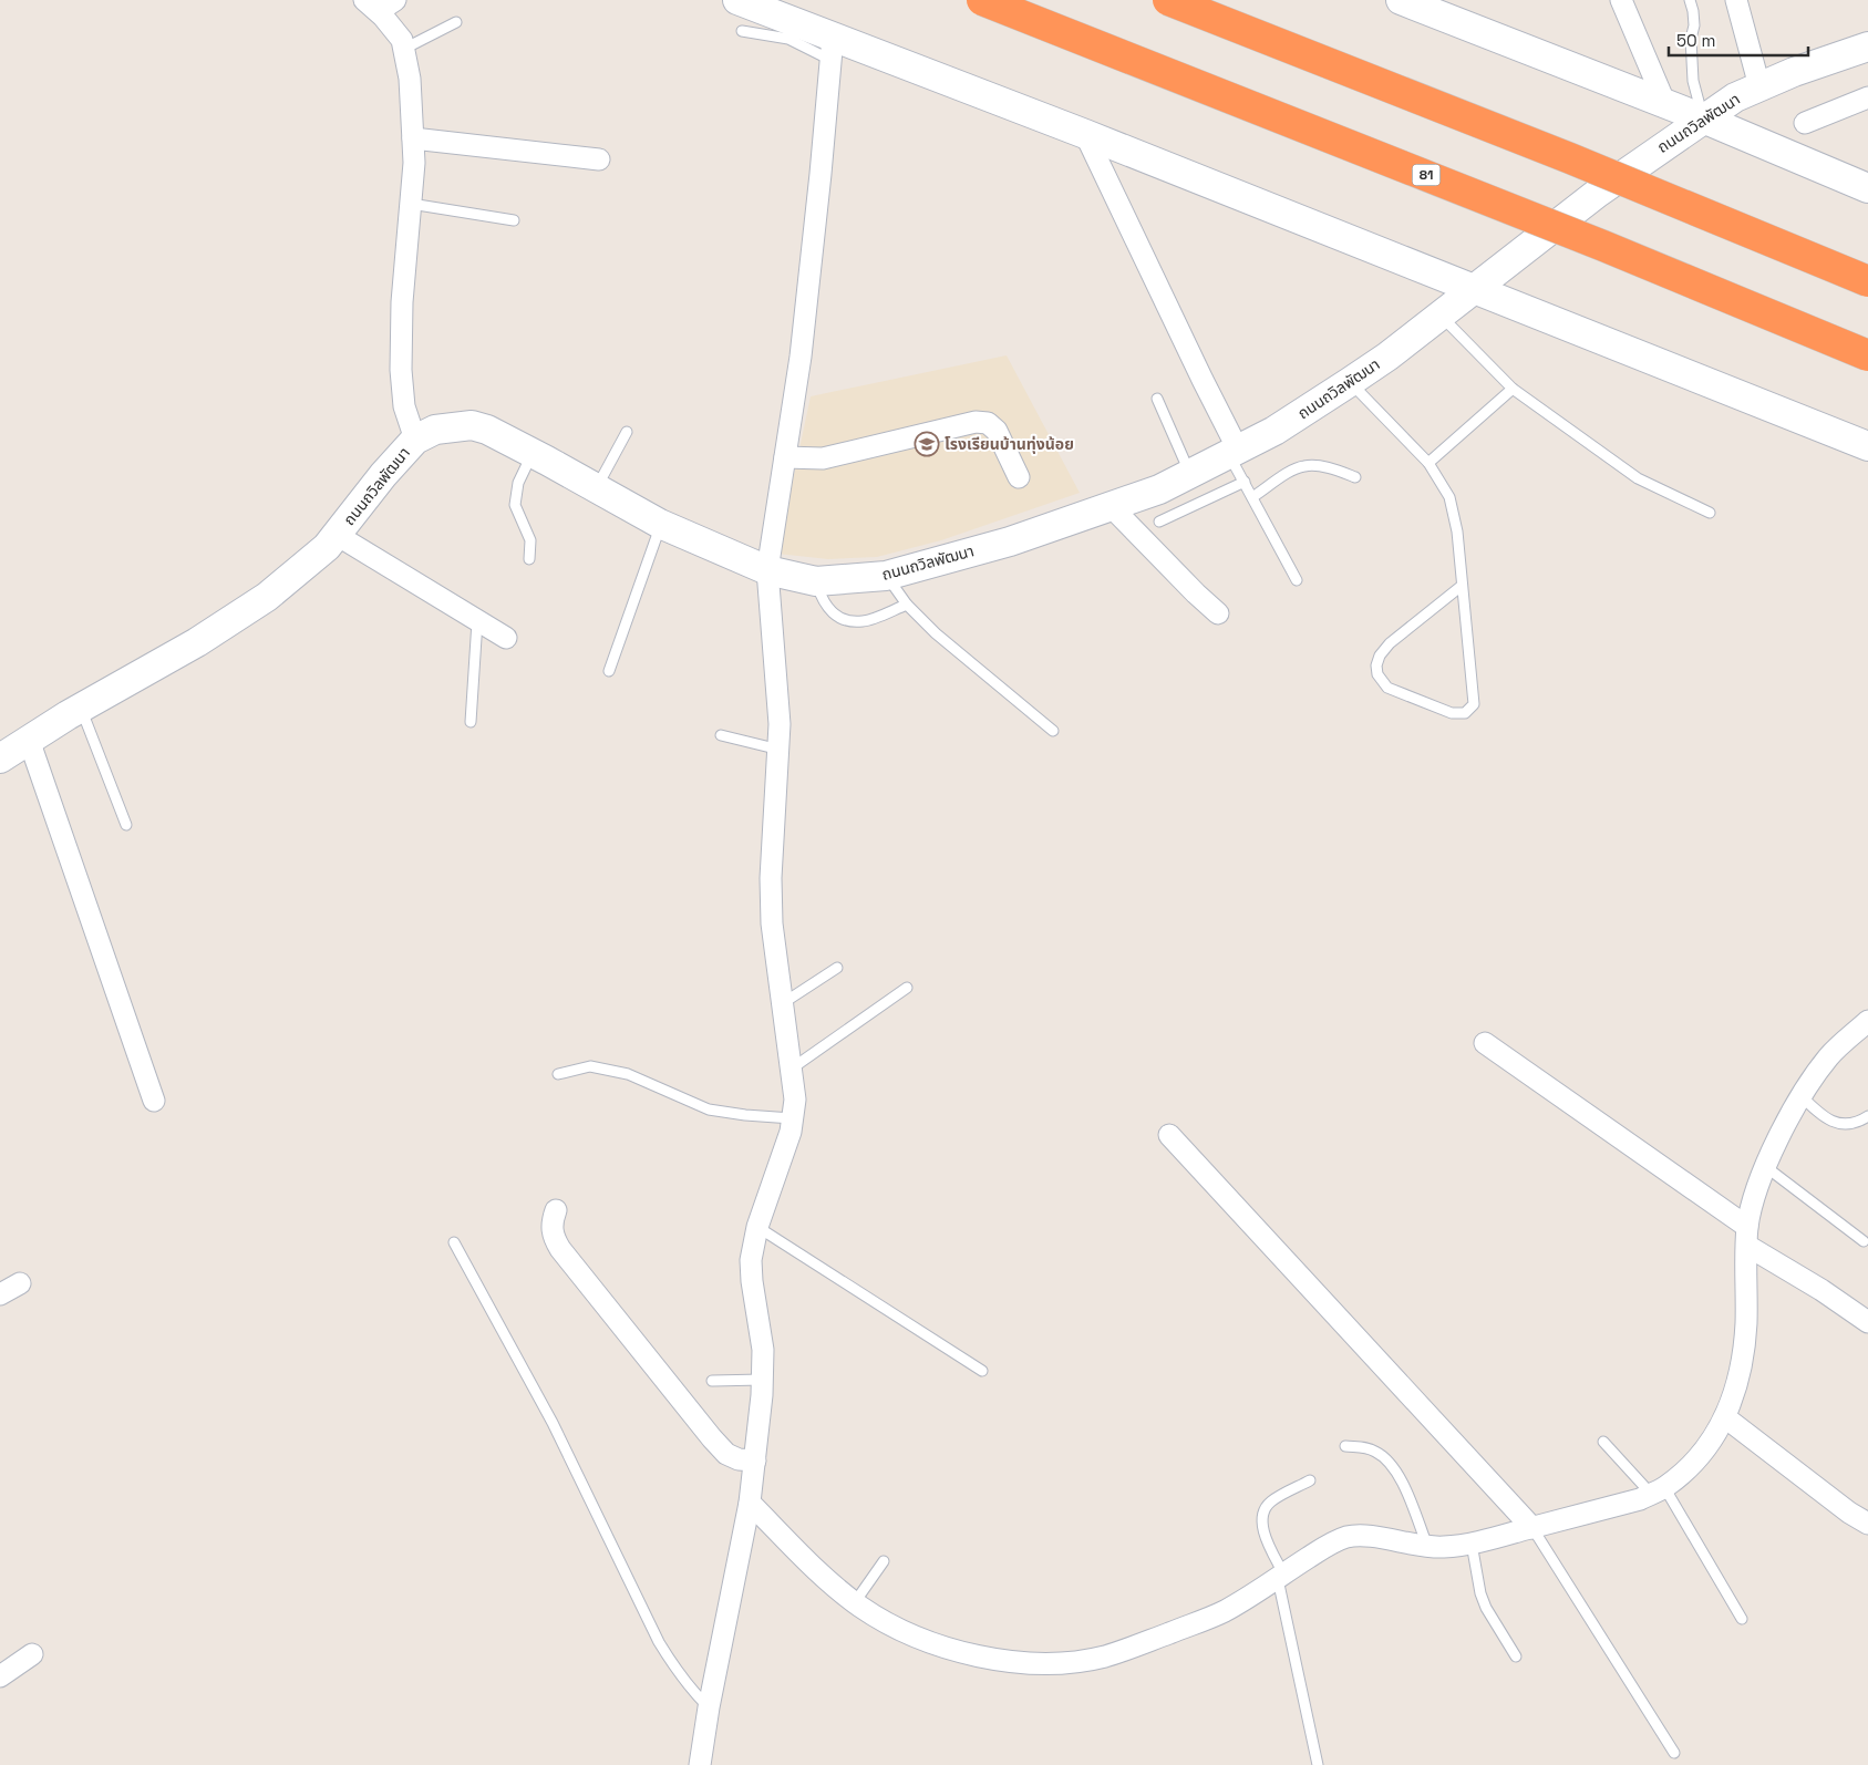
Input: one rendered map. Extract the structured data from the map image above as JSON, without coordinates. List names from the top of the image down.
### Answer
{
  "streets": {
    "highway": ["81"],
    "street": ["ถนนถวิลพัฒนา"]
  },
  "places": {
    "school or university": ["โรงเรียนบ้านทุ่งน้อย"]
  },
  "scale_bar": "50 m"
}
